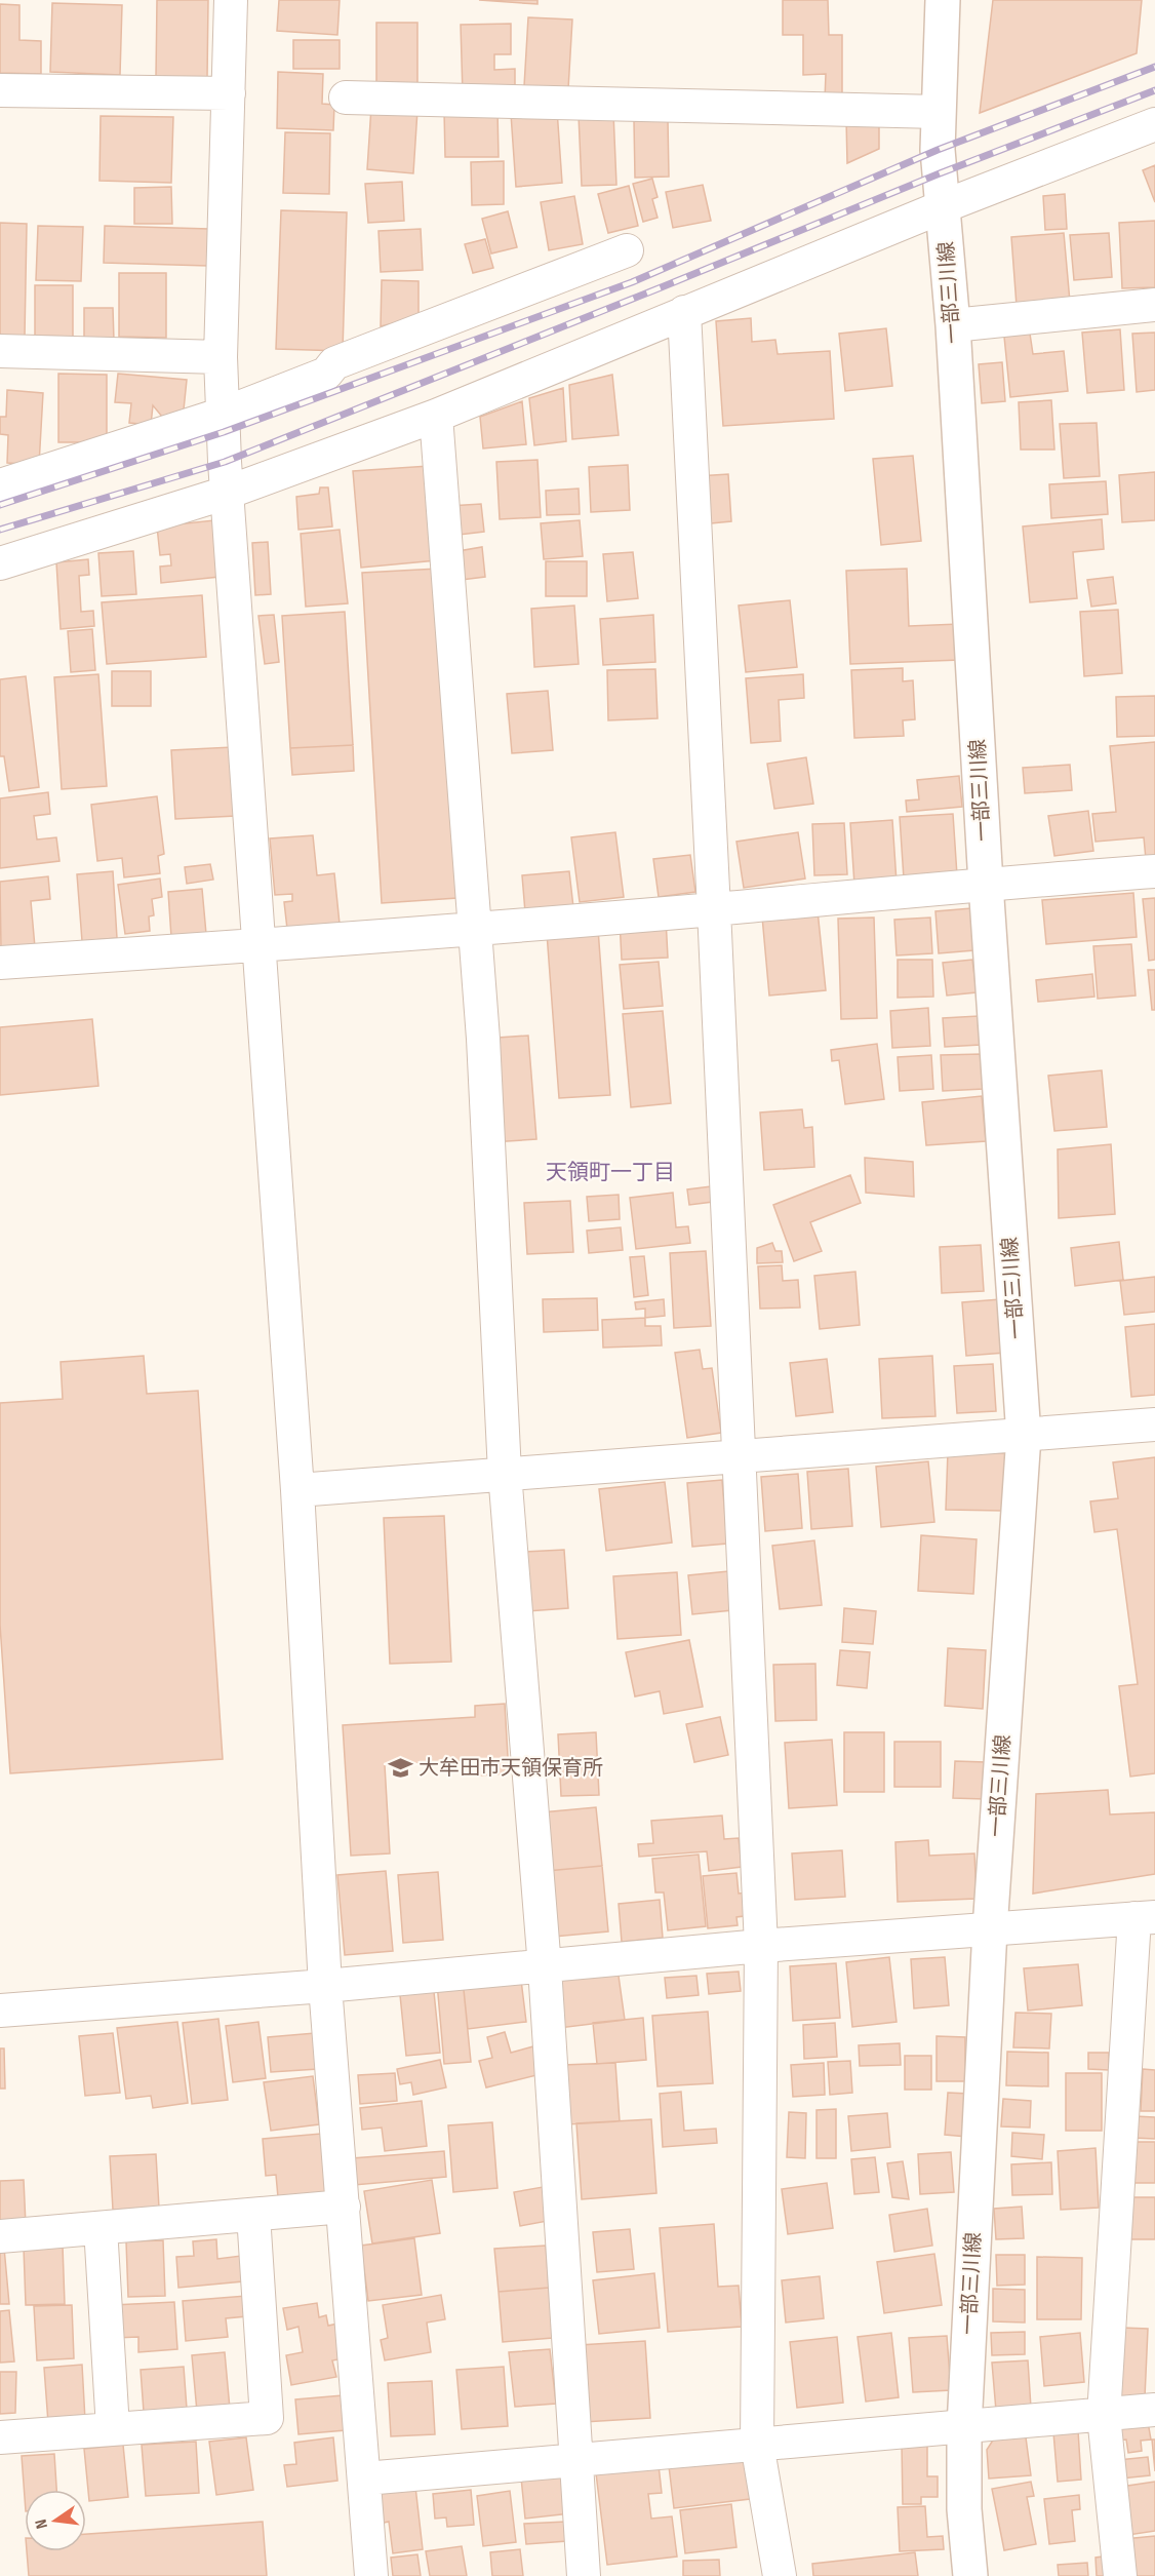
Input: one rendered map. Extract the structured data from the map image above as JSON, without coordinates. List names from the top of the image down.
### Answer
{
  "streets": {
    "main road": ["一部三川線"]
  },
  "districts": ["天領町一丁目"],
  "places": {
    "school or university": ["大牟田市天領保育所"]
  },
  "north": "left"
}
